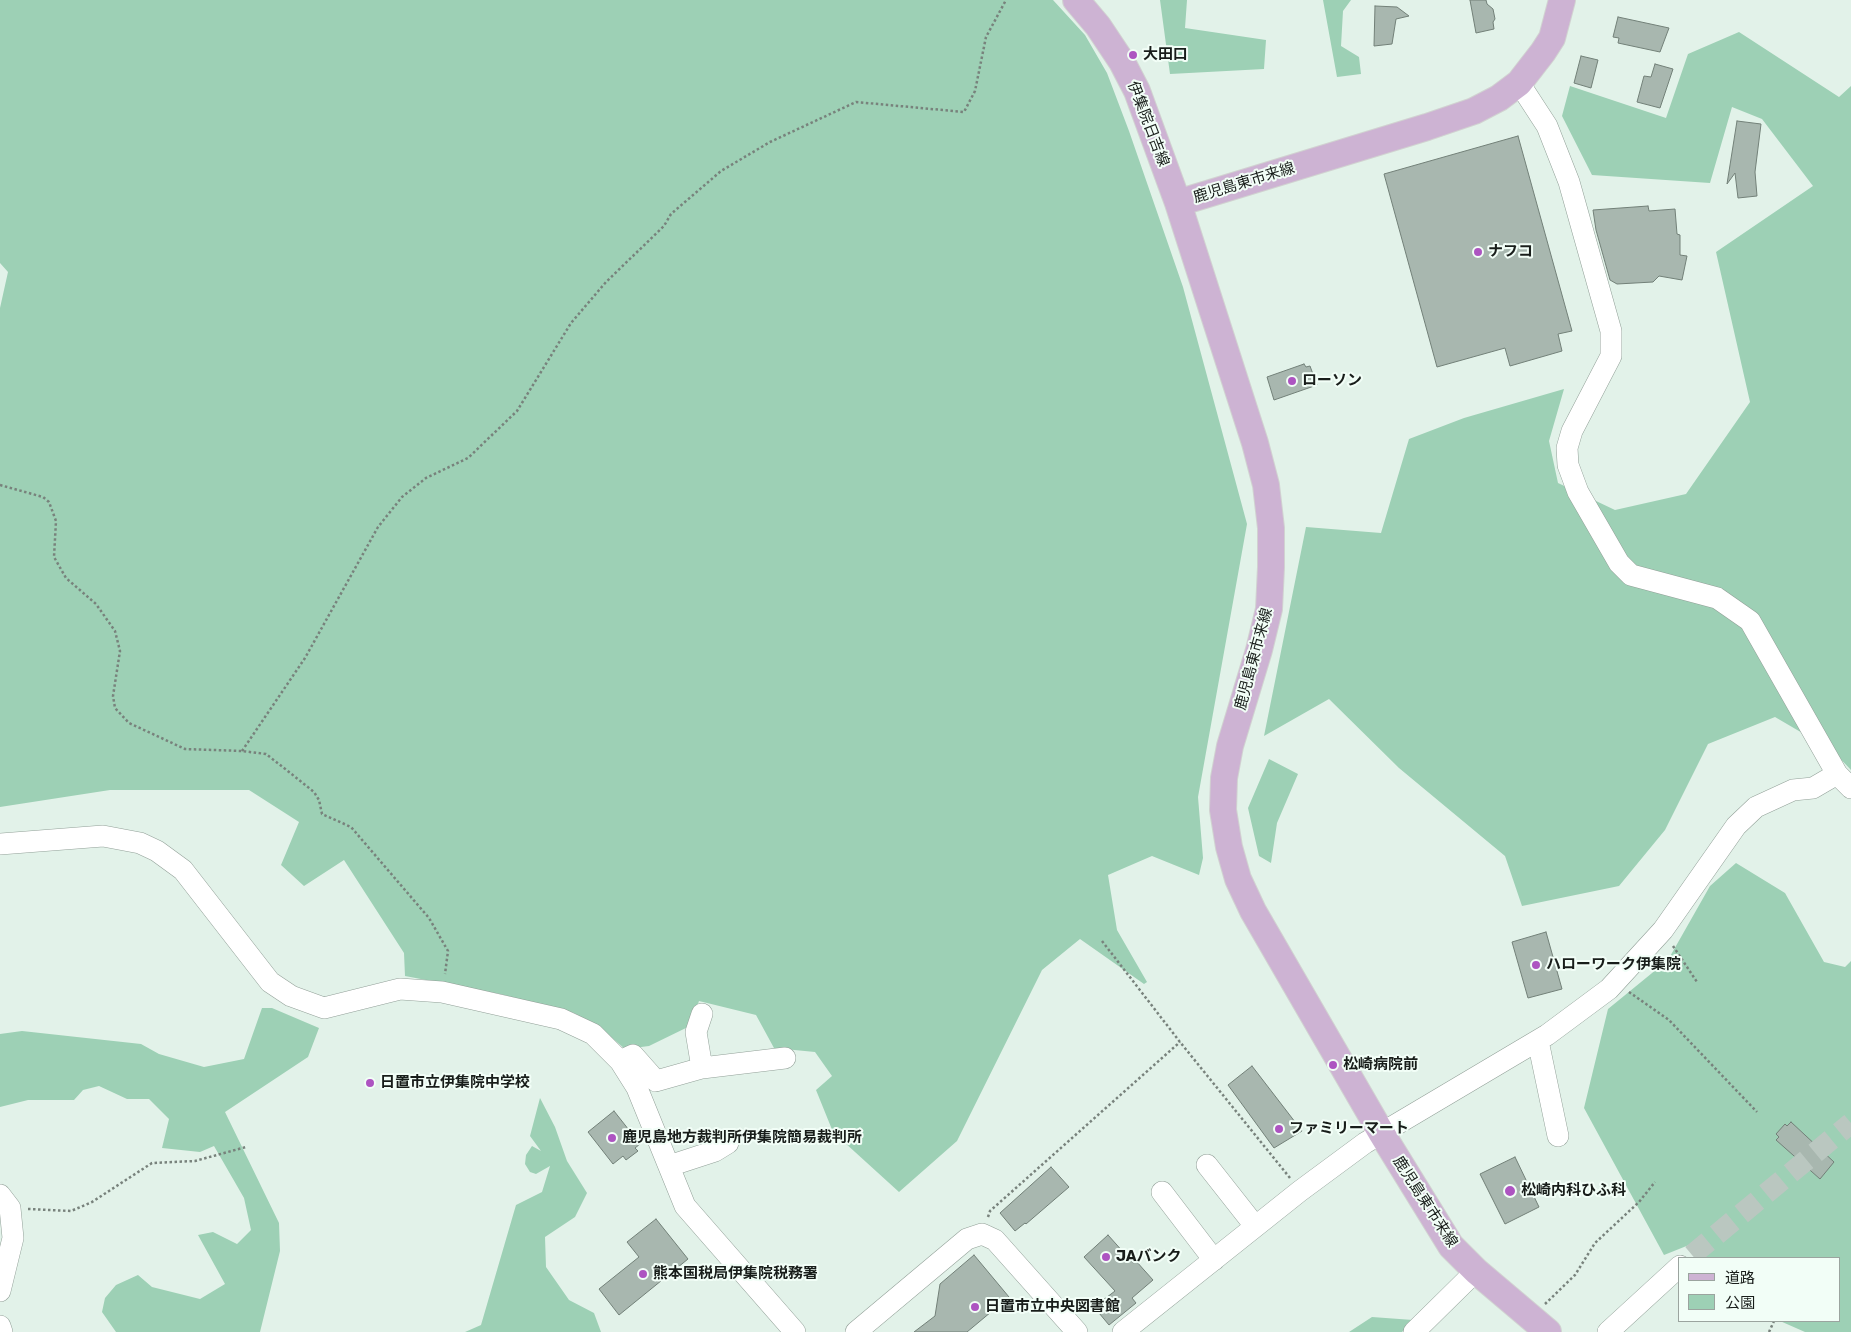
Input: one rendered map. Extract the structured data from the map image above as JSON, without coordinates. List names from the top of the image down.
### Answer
{
  "streets": {
    "main road": ["伊集院日吉線", "鹿児島東市来線"]
  },
  "crossings": [
    ["伊集院日吉線", "鹿児島東市来線"]
  ],
  "places": [
    "大田口",
    "ナフコ",
    "ローソン",
    "ハローワーク伊集院",
    "松崎病院前",
    "日置市立伊集院中学校",
    "ファミリーマート",
    "鹿児島地方裁判所伊集院簡易裁判所",
    "松崎内科ひふ科",
    "JAバンク",
    "熊本国税局伊集院税務署",
    "日置市立中央図書館"
  ],
  "legend": ["道路", "公園"]
}
